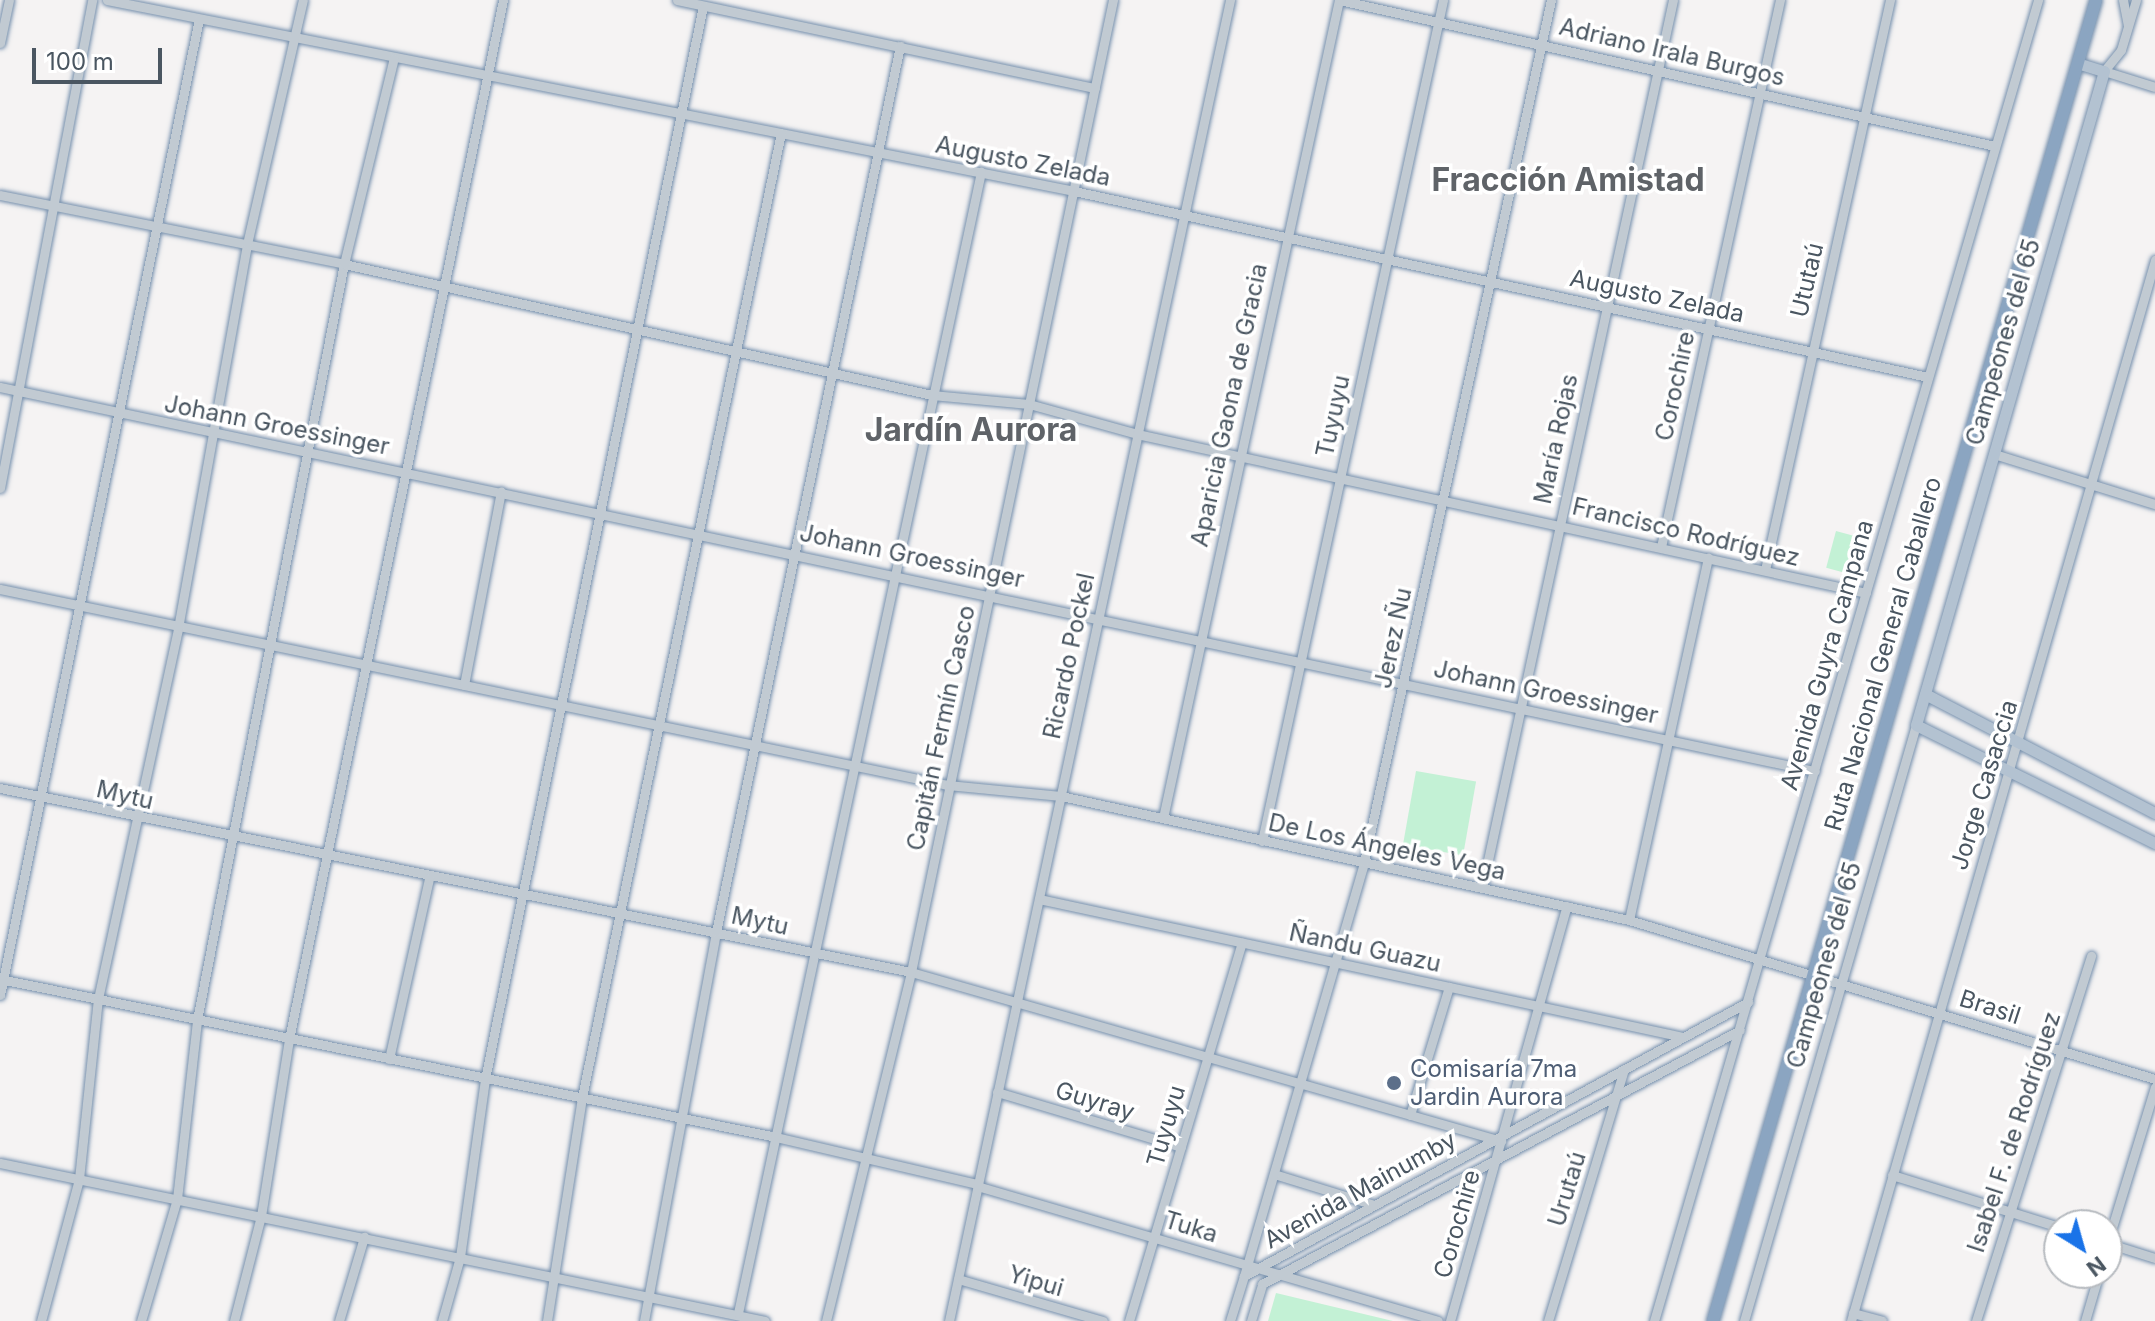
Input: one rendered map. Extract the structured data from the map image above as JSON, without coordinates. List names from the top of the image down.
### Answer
{
  "streets": {
    "highway": ["Ruta Nacional General Caballero"],
    "main road": ["Campeones del 65"],
    "street": [
      "Adriano Irala Burgos",
      "Augusto Zelada",
      "Ututaú",
      "Corochire",
      "Aparicia Gaona de Gracia",
      "Tuyuyu",
      "Johann Groessinger",
      "María Rojas",
      "Francisco Rodríguez",
      "Jerez Ñu",
      "Avenida Guyra Campana",
      "Ricardo Pockel",
      "Capitán Fermín Casco",
      "Jorge Casaccia",
      "Mytu",
      "De Los Ángeles Vega",
      "Ñandu Guazu",
      "Brasil",
      "Guyray",
      "Isabel F. de Rodríguez",
      "Urutaú",
      "Avenida Mainumby",
      "Tuka",
      "Yipui"
    ]
  },
  "crossings": [
    ["Adriano Irala Burgos", "Ututaú"],
    ["Adriano Irala Burgos", "Corochire"],
    ["Adriano Irala Burgos", "Aparicia Gaona de Gracia"],
    ["Adriano Irala Burgos", "Tuyuyu"],
    ["Adriano Irala Burgos", "María Rojas"],
    ["Adriano Irala Burgos", "Jerez Ñu"],
    ["Adriano Irala Burgos", "Avenida Guyra Campana"],
    ["Augusto Zelada", "Ututaú"],
    ["Augusto Zelada", "Corochire"],
    ["Augusto Zelada", "Aparicia Gaona de Gracia"],
    ["Augusto Zelada", "Tuyuyu"],
    ["Augusto Zelada", "María Rojas"],
    ["Augusto Zelada", "Jerez Ñu"],
    ["Augusto Zelada", "Avenida Guyra Campana"],
    ["Augusto Zelada", "Ricardo Pockel"],
    ["Augusto Zelada", "Capitán Fermín Casco"],
    ["Ututaú", "Francisco Rodríguez"],
    ["Campeones del 65", "Brasil"],
    ["Corochire", "Francisco Rodríguez"],
    ["Corochire", "Mytu"],
    ["Corochire", "De Los Ángeles Vega"],
    ["Corochire", "Ñandu Guazu"],
    ["Corochire", "Avenida Mainumby"],
    ["Aparicia Gaona de Gracia", "Johann Groessinger"],
    ["Aparicia Gaona de Gracia", "Francisco Rodríguez"],
    ["Aparicia Gaona de Gracia", "De Los Ángeles Vega"],
    ["Tuyuyu", "Johann Groessinger"],
    ["Tuyuyu", "Francisco Rodríguez"],
    ["Tuyuyu", "Mytu"],
    ["Tuyuyu", "De Los Ángeles Vega"],
    ["Tuyuyu", "Ñandu Guazu"],
    ["Tuyuyu", "Guyray"],
    ["Tuyuyu", "Tuka"],
    ["Johann Groessinger", "María Rojas"],
    ["Johann Groessinger", "Jerez Ñu"],
    ["Johann Groessinger", "Avenida Guyra Campana"],
    ["Johann Groessinger", "Ricardo Pockel"],
    ["Johann Groessinger", "Capitán Fermín Casco"],
    ["María Rojas", "Francisco Rodríguez"],
    ["María Rojas", "De Los Ángeles Vega"],
    ["Francisco Rodríguez", "Jerez Ñu"],
    ["Francisco Rodríguez", "Avenida Guyra Campana"],
    ["Francisco Rodríguez", "Ricardo Pockel"],
    ["Francisco Rodríguez", "Capitán Fermín Casco"],
    ["Jerez Ñu", "Mytu"],
    ["Jerez Ñu", "De Los Ángeles Vega"],
    ["Jerez Ñu", "Ñandu Guazu"],
    ["Jerez Ñu", "Avenida Mainumby"],
    ["Jerez Ñu", "Tuka"],
    ["Ruta Nacional General Caballero", "De Los Ángeles Vega"],
    ["Ruta Nacional General Caballero", "Brasil"],
    ["Avenida Guyra Campana", "De Los Ángeles Vega"],
    ["Avenida Guyra Campana", "Avenida Mainumby"],
    ["Ricardo Pockel", "Mytu"],
    ["Ricardo Pockel", "De Los Ángeles Vega"],
    ["Ricardo Pockel", "Ñandu Guazu"],
    ["Ricardo Pockel", "Guyray"],
    ["Ricardo Pockel", "Tuka"],
    ["Ricardo Pockel", "Yipui"],
    ["Capitán Fermín Casco", "Mytu"],
    ["Capitán Fermín Casco", "De Los Ángeles Vega"],
    ["Capitán Fermín Casco", "Tuka"],
    ["Jorge Casaccia", "Brasil"],
    ["Mytu", "Avenida Mainumby"],
    ["De Los Ángeles Vega", "Brasil"],
    ["Ñandu Guazu", "Avenida Mainumby"],
    ["Brasil", "Isabel F. de Rodríguez"],
    ["Urutaú", "Avenida Mainumby"],
    ["Avenida Mainumby", "Tuka"]
  ],
  "districts": ["Fracción Amistad", "Jardín Aurora"],
  "places": ["Comisaría 7ma Jardin Aurora"],
  "scale_bar": "100 m",
  "north": "bottom right"
}
